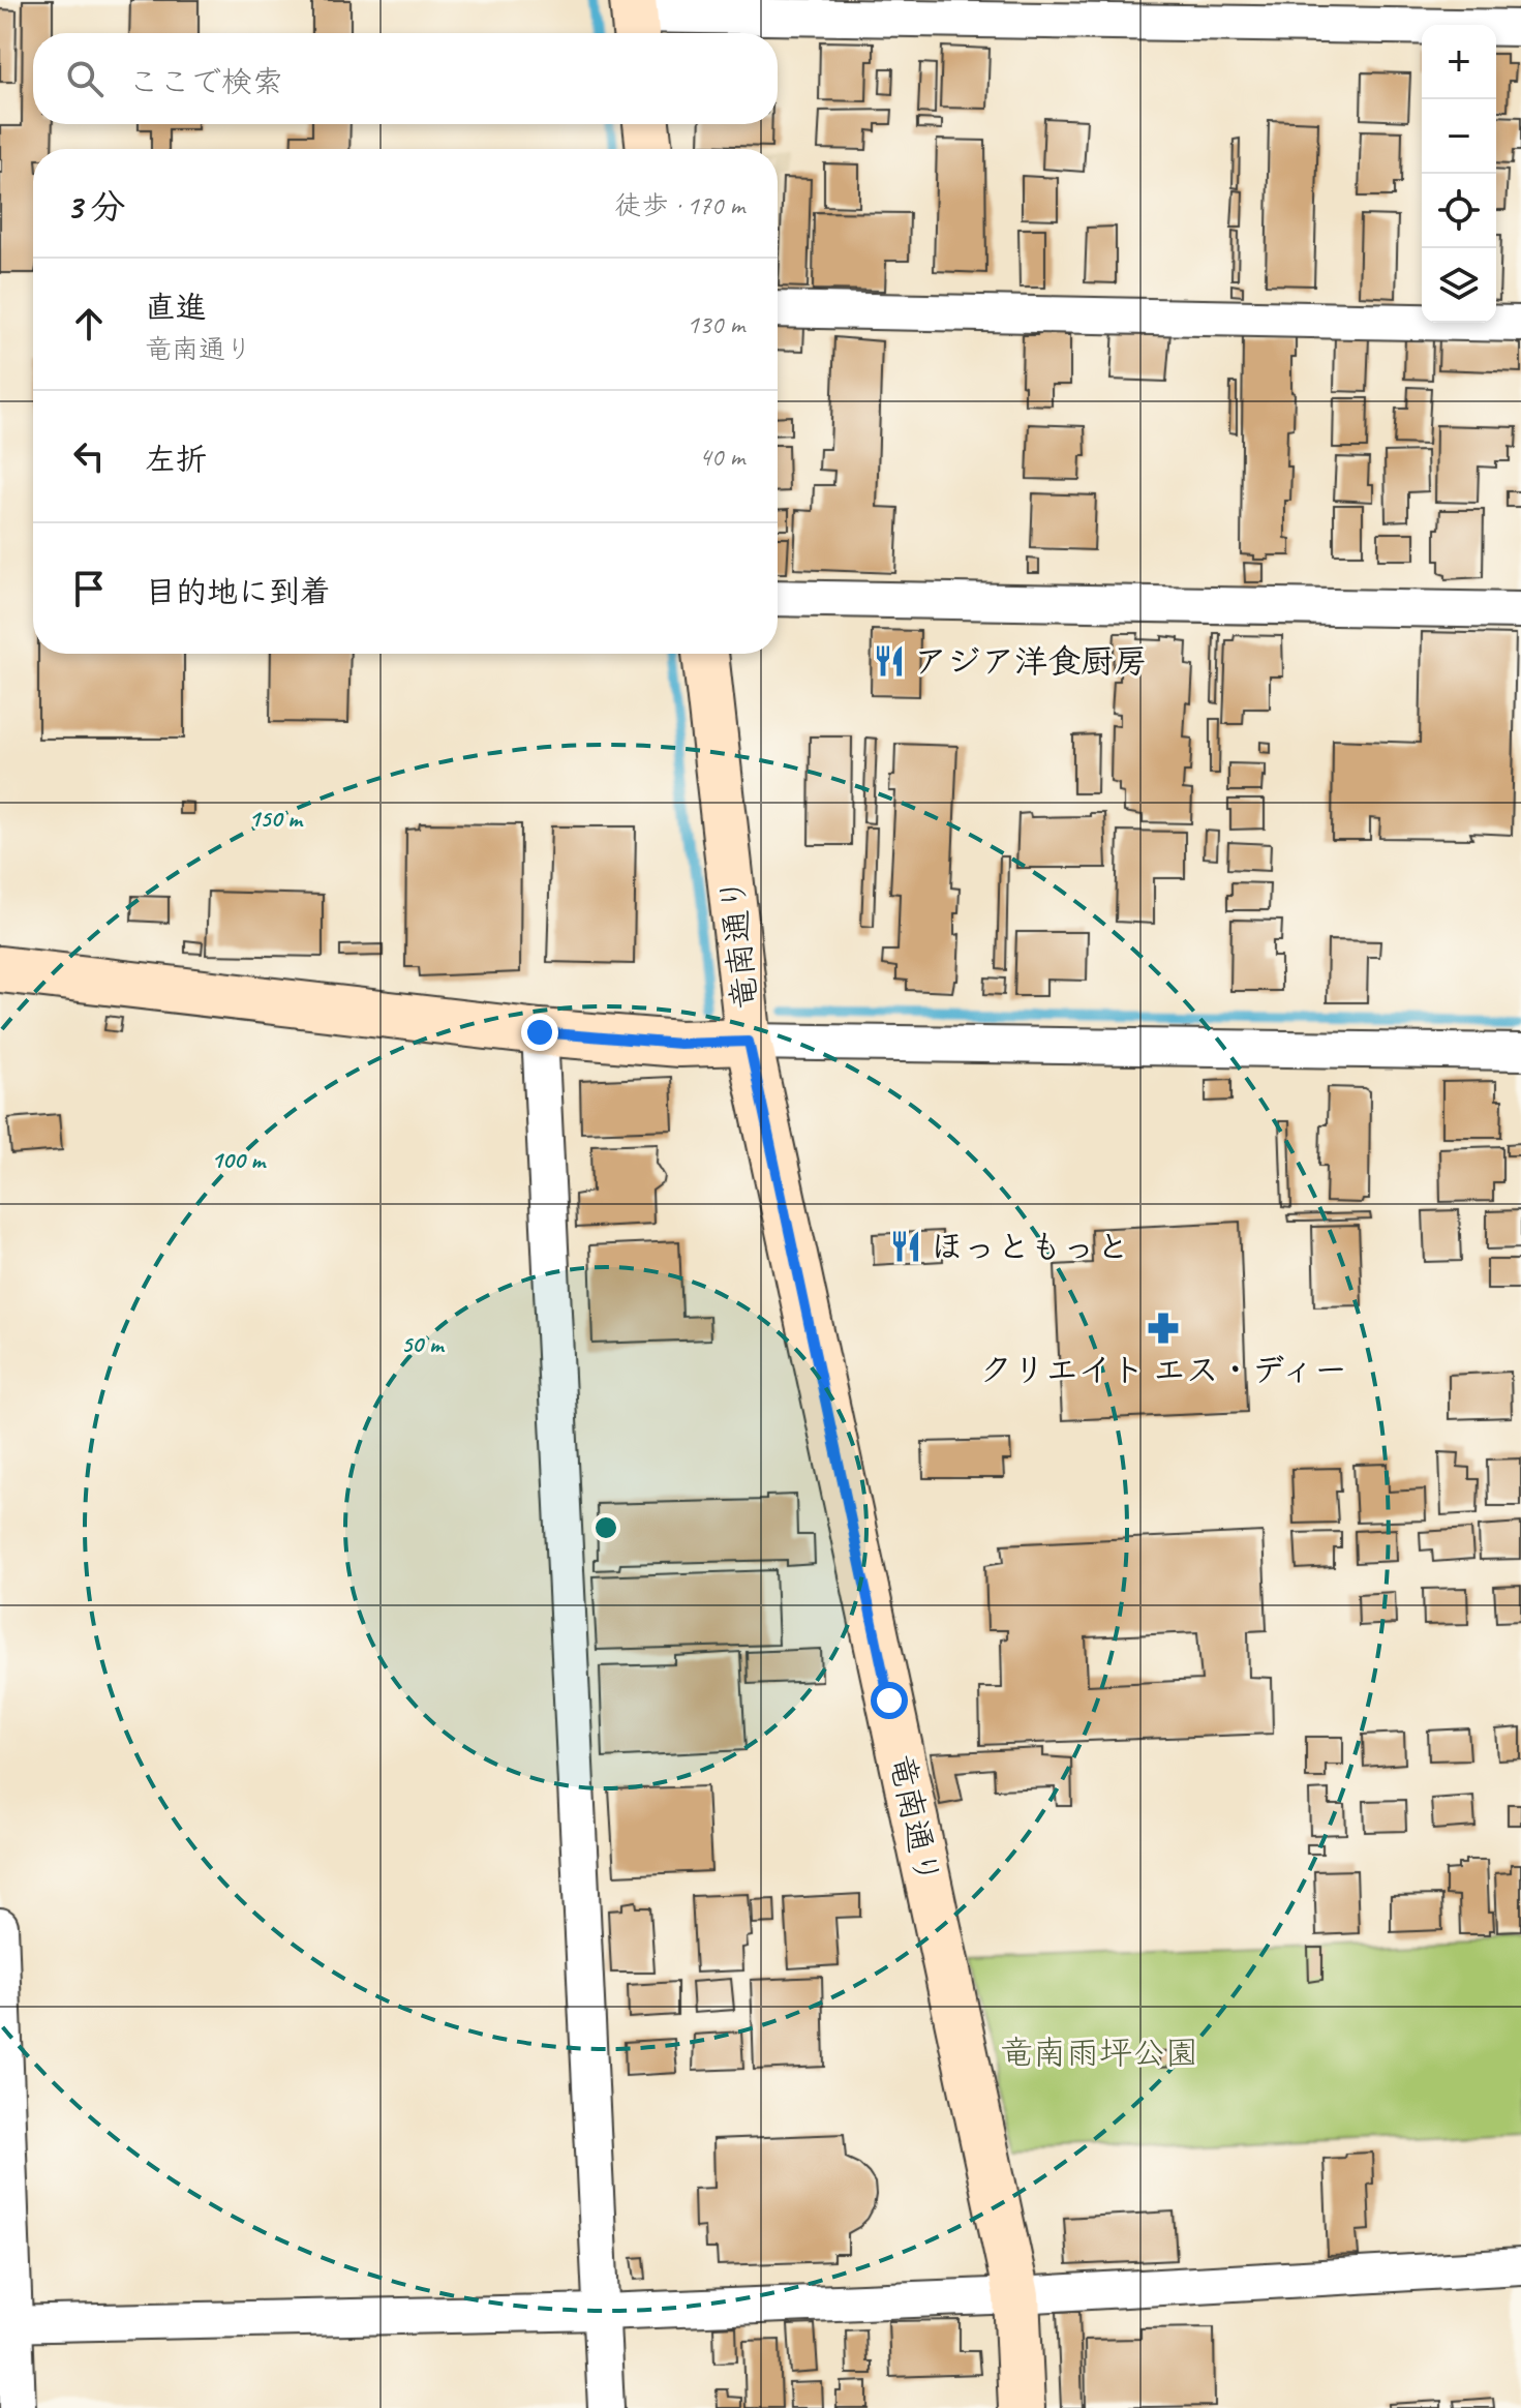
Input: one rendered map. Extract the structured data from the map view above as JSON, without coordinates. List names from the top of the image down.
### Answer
{
  "streets": {
    "street": ["竜南通り"]
  },
  "parks": ["竜南雨坪公園"],
  "places": {
    "restaurant": ["アジア洋食厨房", "ほっともっと"],
    "pharmacy": ["クリエイト エス・ディー"]
  },
  "page": {
    "map_buttons": ["+", "−"],
    "search": "ここで検索",
    "heading": ["3 分", "徒歩 · 170 m"],
    "list": [
      ["直進", "竜南通り", "130 m"],
      ["左折", "40 m"],
      "目的地に到着"
    ]
  },
  "rings": ["150 m", "100 m", "50 m"]
}
